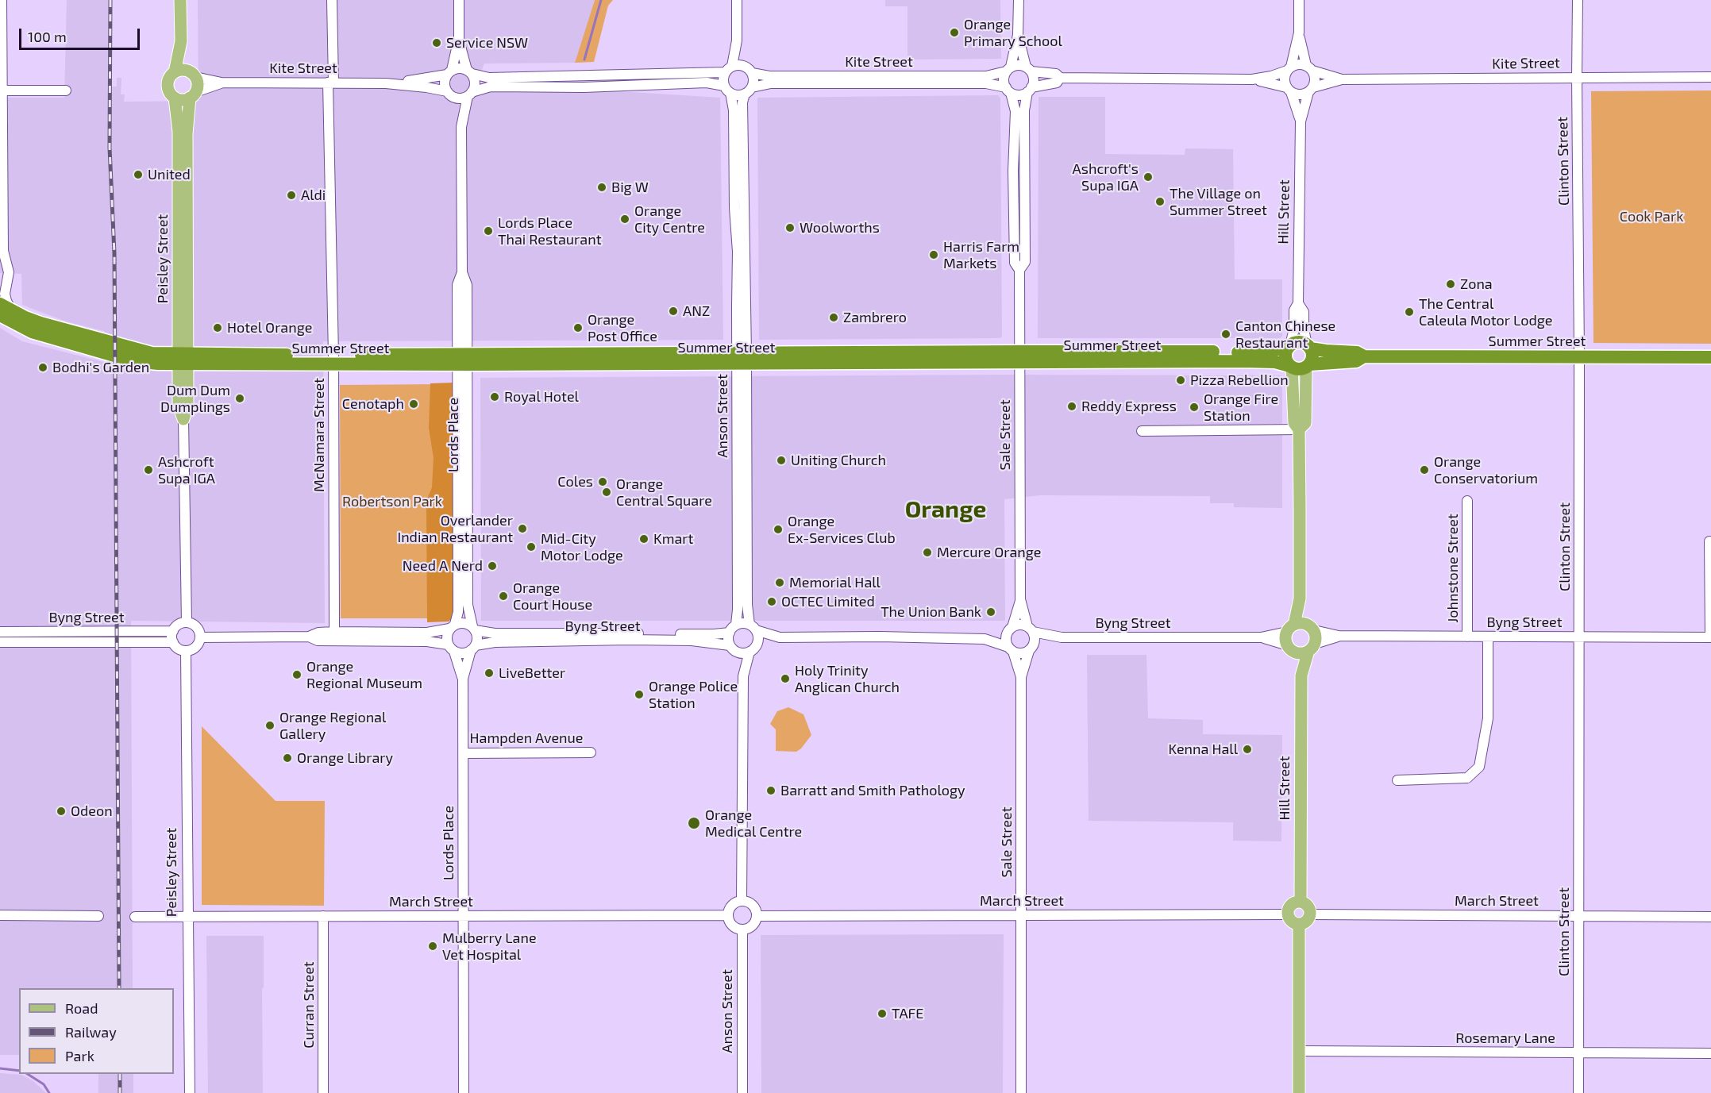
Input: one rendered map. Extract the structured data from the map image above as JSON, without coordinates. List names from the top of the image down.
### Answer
{
  "streets": {
    "highway": ["Summer Street"],
    "main road": ["Hill Street", "Peisley Street"],
    "street": [
      "Kite Street",
      "Clinton Street",
      "Anson Street",
      "McNamara Street",
      "Lords Place",
      "Sale Street",
      "Johnstone Street",
      "Byng Street",
      "Hampden Avenue",
      "March Street",
      "Curran Street",
      "Rosemary Lane"
    ]
  },
  "crossings": [
    ["Kite Street", "Clinton Street"],
    ["Kite Street", "Hill Street"],
    ["Kite Street", "Peisley Street"],
    ["Kite Street", "Anson Street"],
    ["Kite Street", "McNamara Street"],
    ["Kite Street", "Lords Place"],
    ["Kite Street", "Sale Street"],
    ["Clinton Street", "Summer Street"],
    ["Clinton Street", "Byng Street"],
    ["Clinton Street", "March Street"],
    ["Clinton Street", "Rosemary Lane"],
    ["Hill Street", "Summer Street"],
    ["Hill Street", "Byng Street"],
    ["Hill Street", "March Street"],
    ["Peisley Street", "Summer Street"],
    ["Peisley Street", "Byng Street"],
    ["Peisley Street", "March Street"],
    ["Summer Street", "Anson Street"],
    ["Summer Street", "McNamara Street"],
    ["Summer Street", "Lords Place"],
    ["Summer Street", "Sale Street"],
    ["Anson Street", "Byng Street"],
    ["Anson Street", "March Street"],
    ["Lords Place", "Byng Street"],
    ["Lords Place", "Hampden Avenue"],
    ["Lords Place", "March Street"],
    ["Sale Street", "Byng Street"],
    ["Sale Street", "March Street"],
    ["Johnstone Street", "Byng Street"],
    ["March Street", "Curran Street"]
  ],
  "districts": ["Orange"],
  "parks": ["Cook Park", "Robertson Park"],
  "places": [
    "Orange Primary School",
    "Service NSW",
    "United",
    "Ashcroft's Supa IGA",
    "Big W",
    "Aldi",
    "The Village on Summer Street",
    "Orange City Centre",
    "Woolworths",
    "Lords Place Thai Restaurant",
    "Harris Farm Markets",
    "Zona",
    "ANZ",
    "The Central Caleula Motor Lodge",
    "Zambrero",
    "Hotel Orange",
    "Orange Post Office",
    "Canton Chinese Restaurant",
    "Bodhi's Garden",
    "Pizza Rebellion",
    "Royal Hotel",
    "Dum Dum Dumplings",
    "Cenotaph",
    "Reddy Express",
    "Orange Fire Station",
    "Uniting Church",
    "Ashcroft Supa IGA",
    "Orange Conservatorium",
    "Coles",
    "Orange Central Square",
    "Overlander Indian Restaurant",
    "Orange Ex-Services Club",
    "Kmart",
    "Mid-City Motor Lodge",
    "Mercure Orange",
    "Need A Nerd",
    "Memorial Hall",
    "Orange Court House",
    "OCTEC Limited",
    "The Union Bank",
    "LiveBetter",
    "Orange Regional Museum",
    "Holy Trinity Anglican Church",
    "Orange Police Station",
    "Orange Regional Gallery",
    "Kenna Hall",
    "Orange Library",
    "Barratt and Smith Pathology",
    "Odeon",
    "Orange Medical Centre",
    "Mulberry Lane Vet Hospital",
    "TAFE"
  ],
  "legend": ["Road", "Railway", "Park"],
  "scale_bar": "100 m"
}
